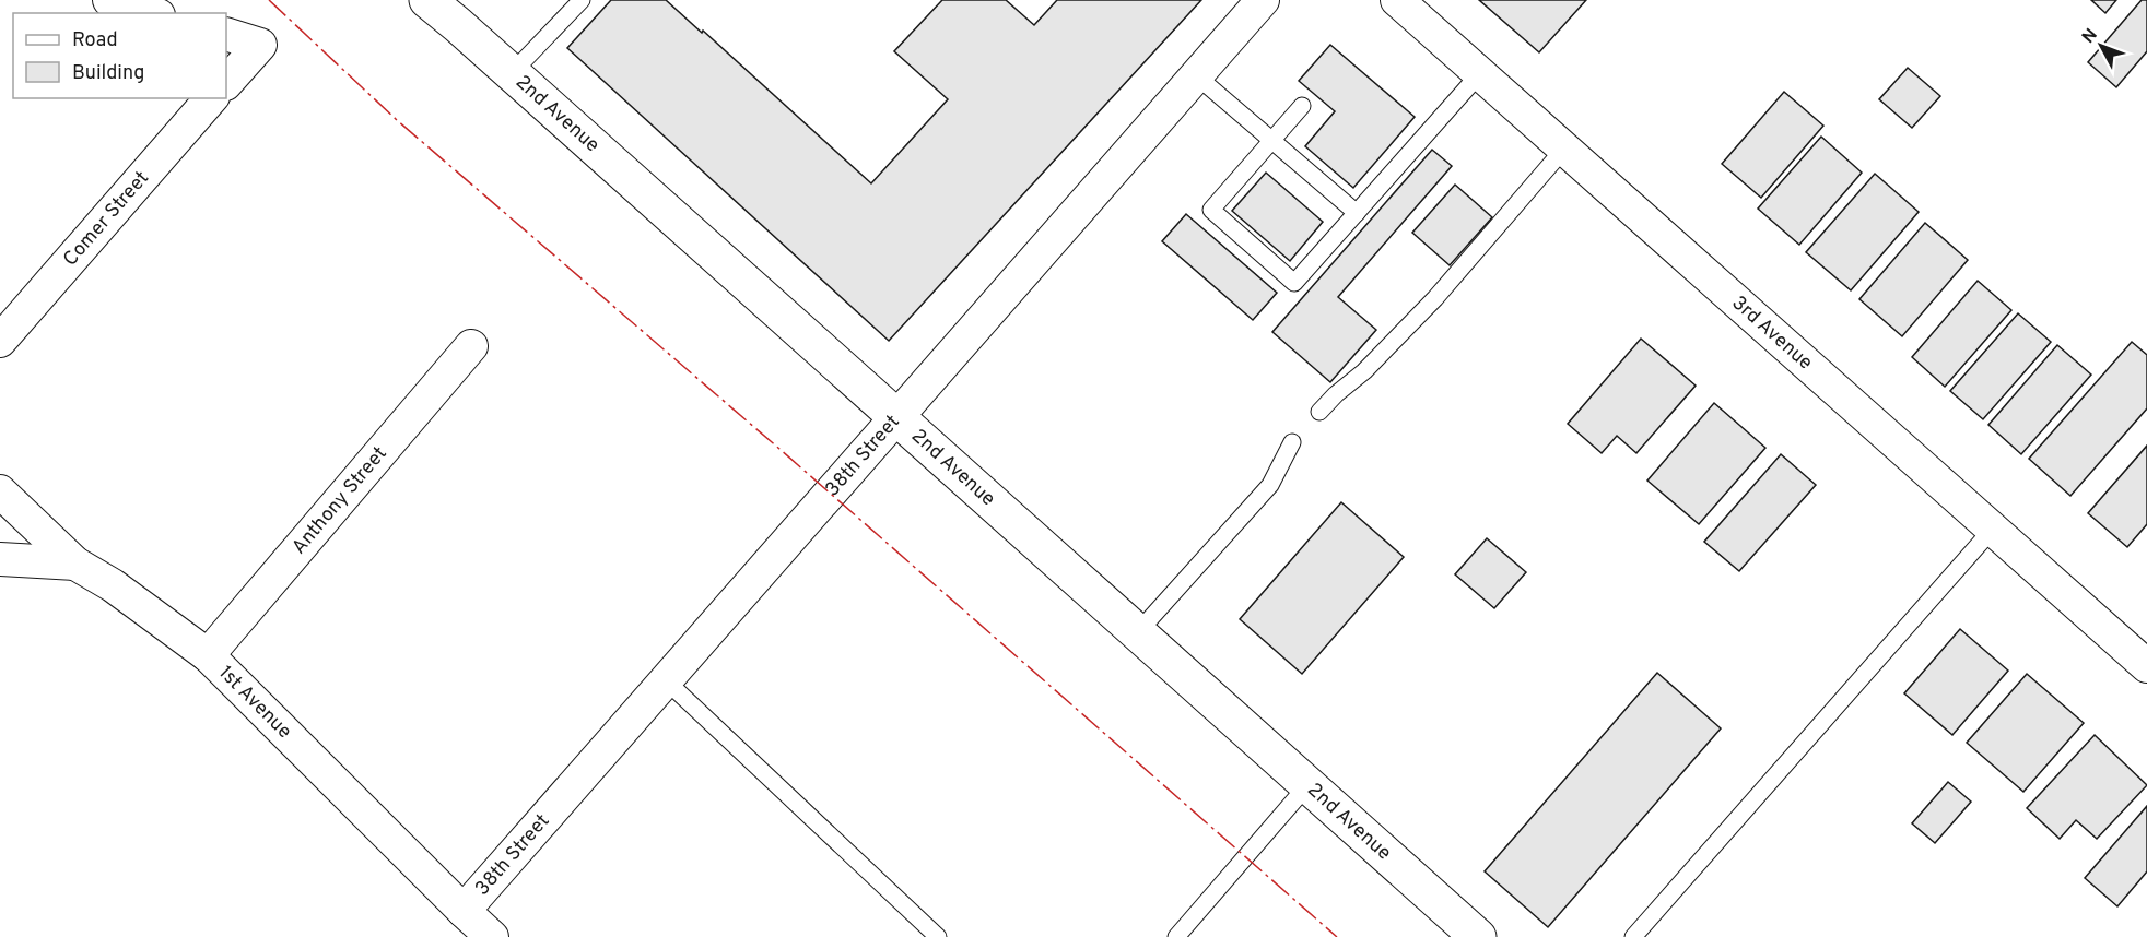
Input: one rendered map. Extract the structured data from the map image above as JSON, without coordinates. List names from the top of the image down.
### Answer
{
  "streets": {
    "main road": ["2nd Avenue"],
    "street": [
      "Comer Street",
      "3rd Avenue",
      "38th Street",
      "Anthony Street",
      "1st Avenue"
    ]
  },
  "crossings": [
    ["2nd Avenue", "38th Street"],
    ["38th Street", "1st Avenue"],
    ["Anthony Street", "1st Avenue"]
  ],
  "legend": ["Road", "Building"],
  "north": "top left"
}
